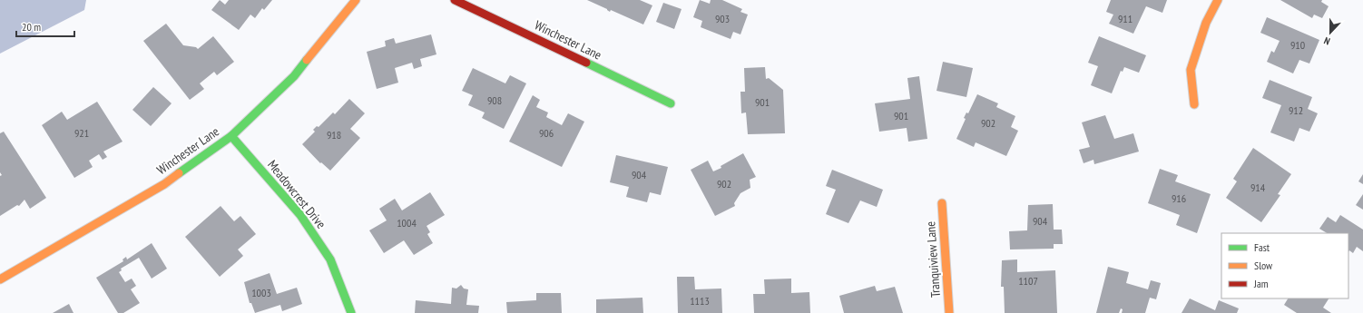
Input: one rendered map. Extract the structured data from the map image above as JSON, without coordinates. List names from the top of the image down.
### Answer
{
  "streets": {
    "street": ["Winchester Lane", "Meadowcrest Drive", "Tranquiview Lane"]
  },
  "crossings": [
    ["Winchester Lane", "Meadowcrest Drive"]
  ],
  "house_numbers": [
    "903",
    "911",
    "910",
    "908",
    "901",
    "912",
    "901",
    "902",
    "921",
    "906",
    "918",
    "904",
    "902",
    "914",
    "916",
    "904",
    "1004",
    "1107",
    "1003",
    "1113"
  ],
  "legend": ["Fast", "Slow", "Jam"],
  "scale_bar": "20 m",
  "north": "bottom"
}
